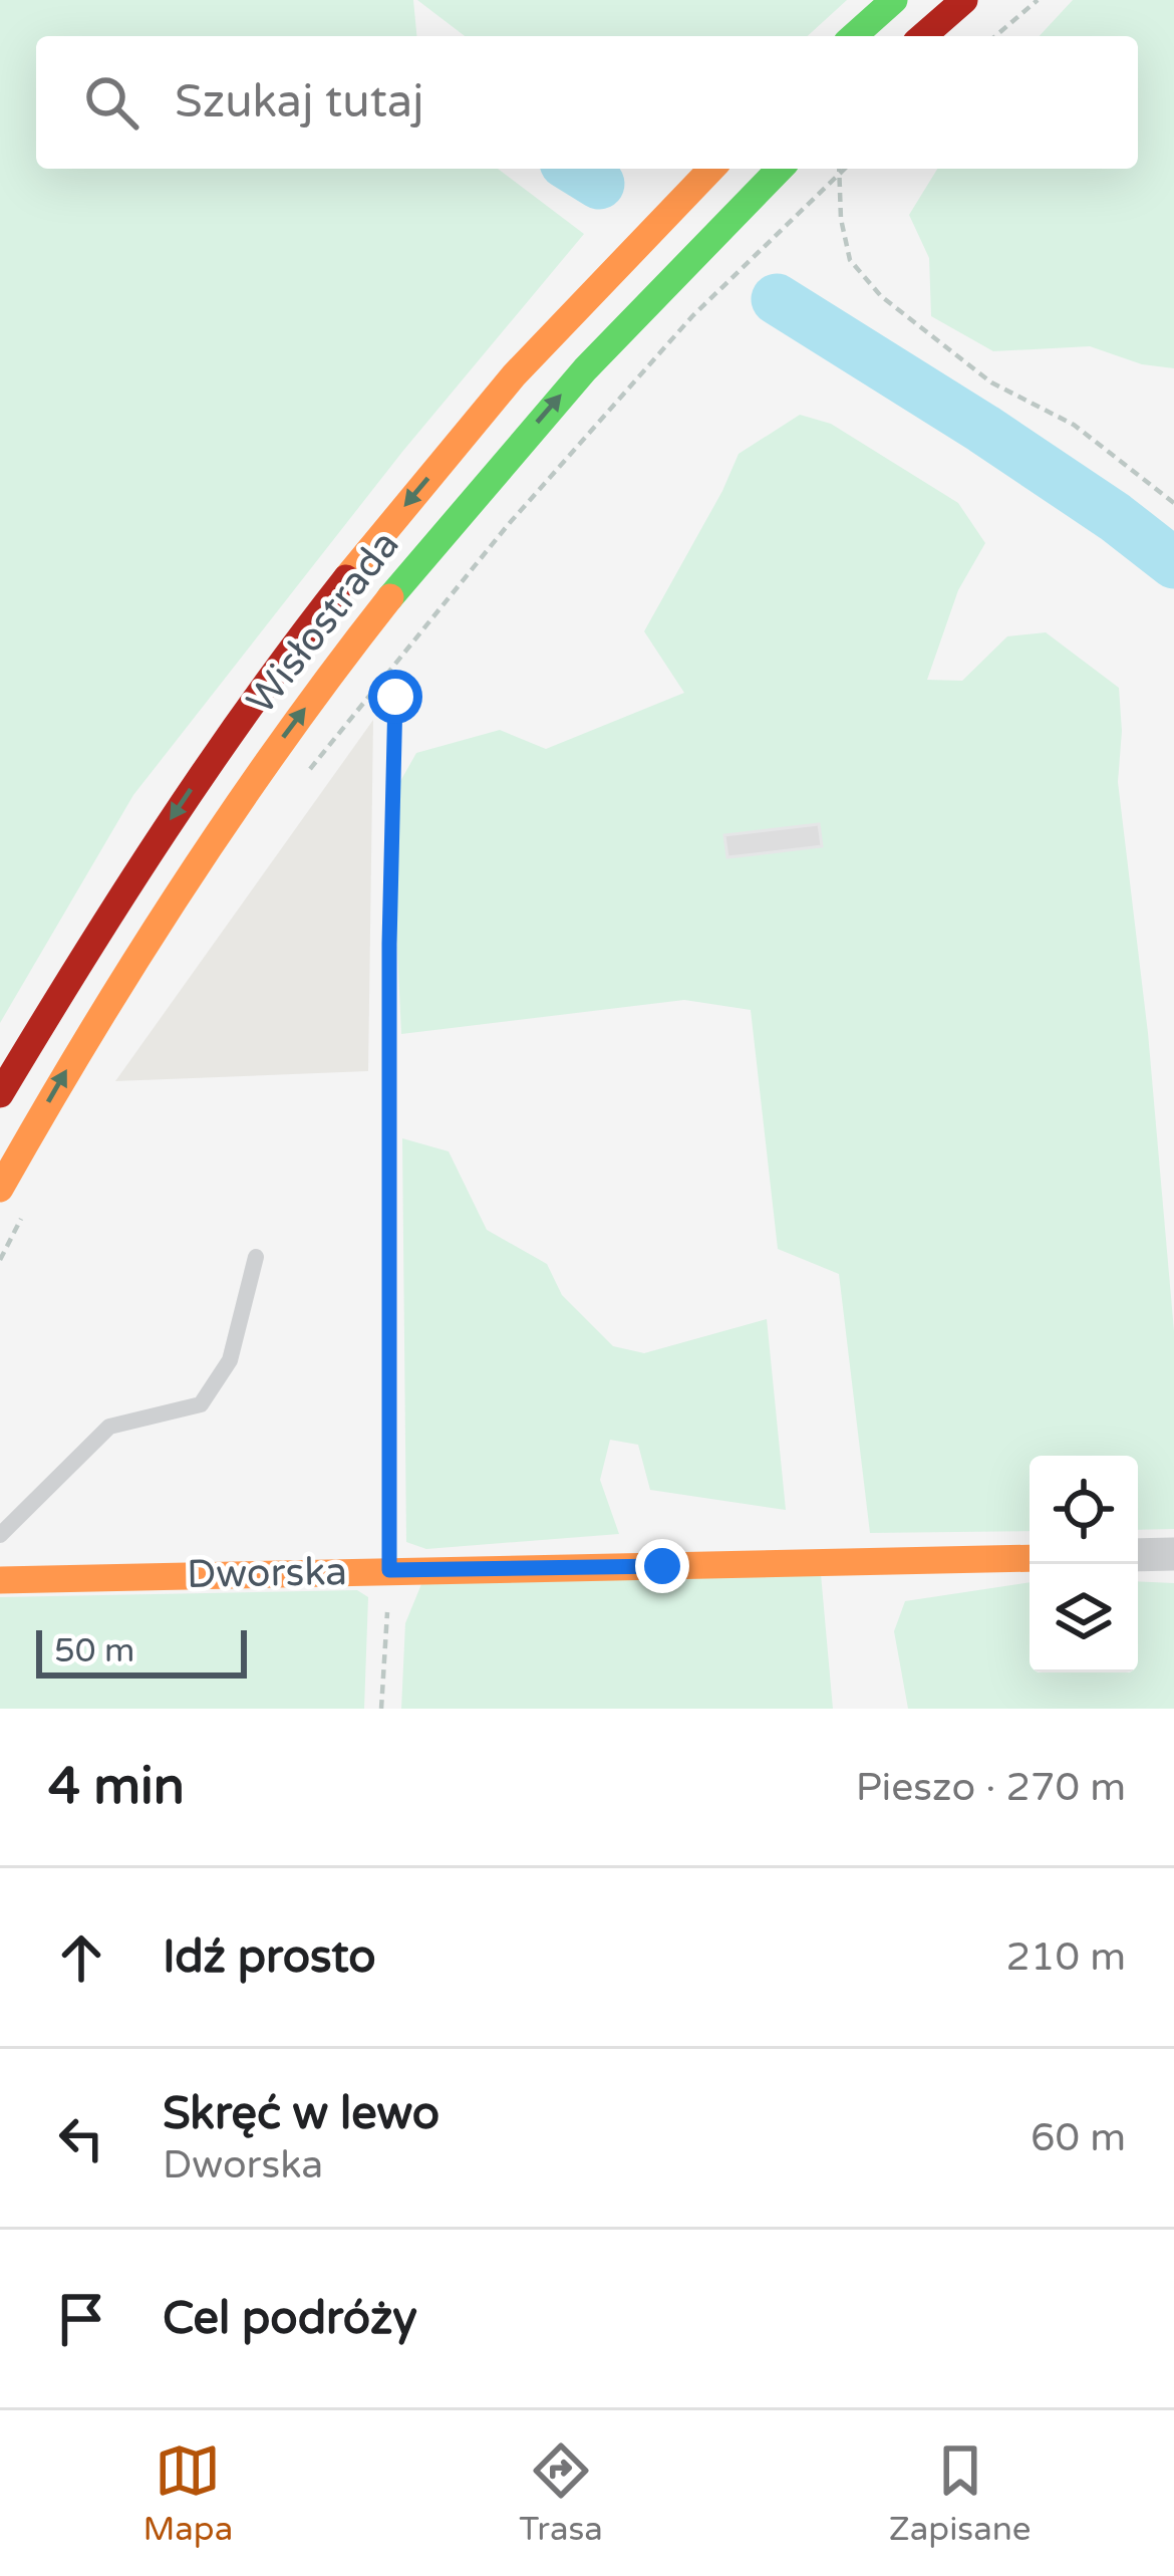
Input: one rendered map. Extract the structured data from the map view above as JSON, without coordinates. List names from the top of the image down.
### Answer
{
  "streets": {
    "main road": ["Wisłostrada", "Dworska"]
  },
  "scale_bar": "50 m",
  "page": {
    "search": "Szukaj tutaj",
    "scale": "50 m",
    "heading": ["4 min", "Pieszo · 270 m"],
    "list": [
      ["Idź prosto", "210 m"],
      ["Skręć w lewo", "Dworska", "60 m"],
      "Cel podróży"
    ],
    "nav": ["Mapa", "Trasa", "Zapisane"]
  }
}
